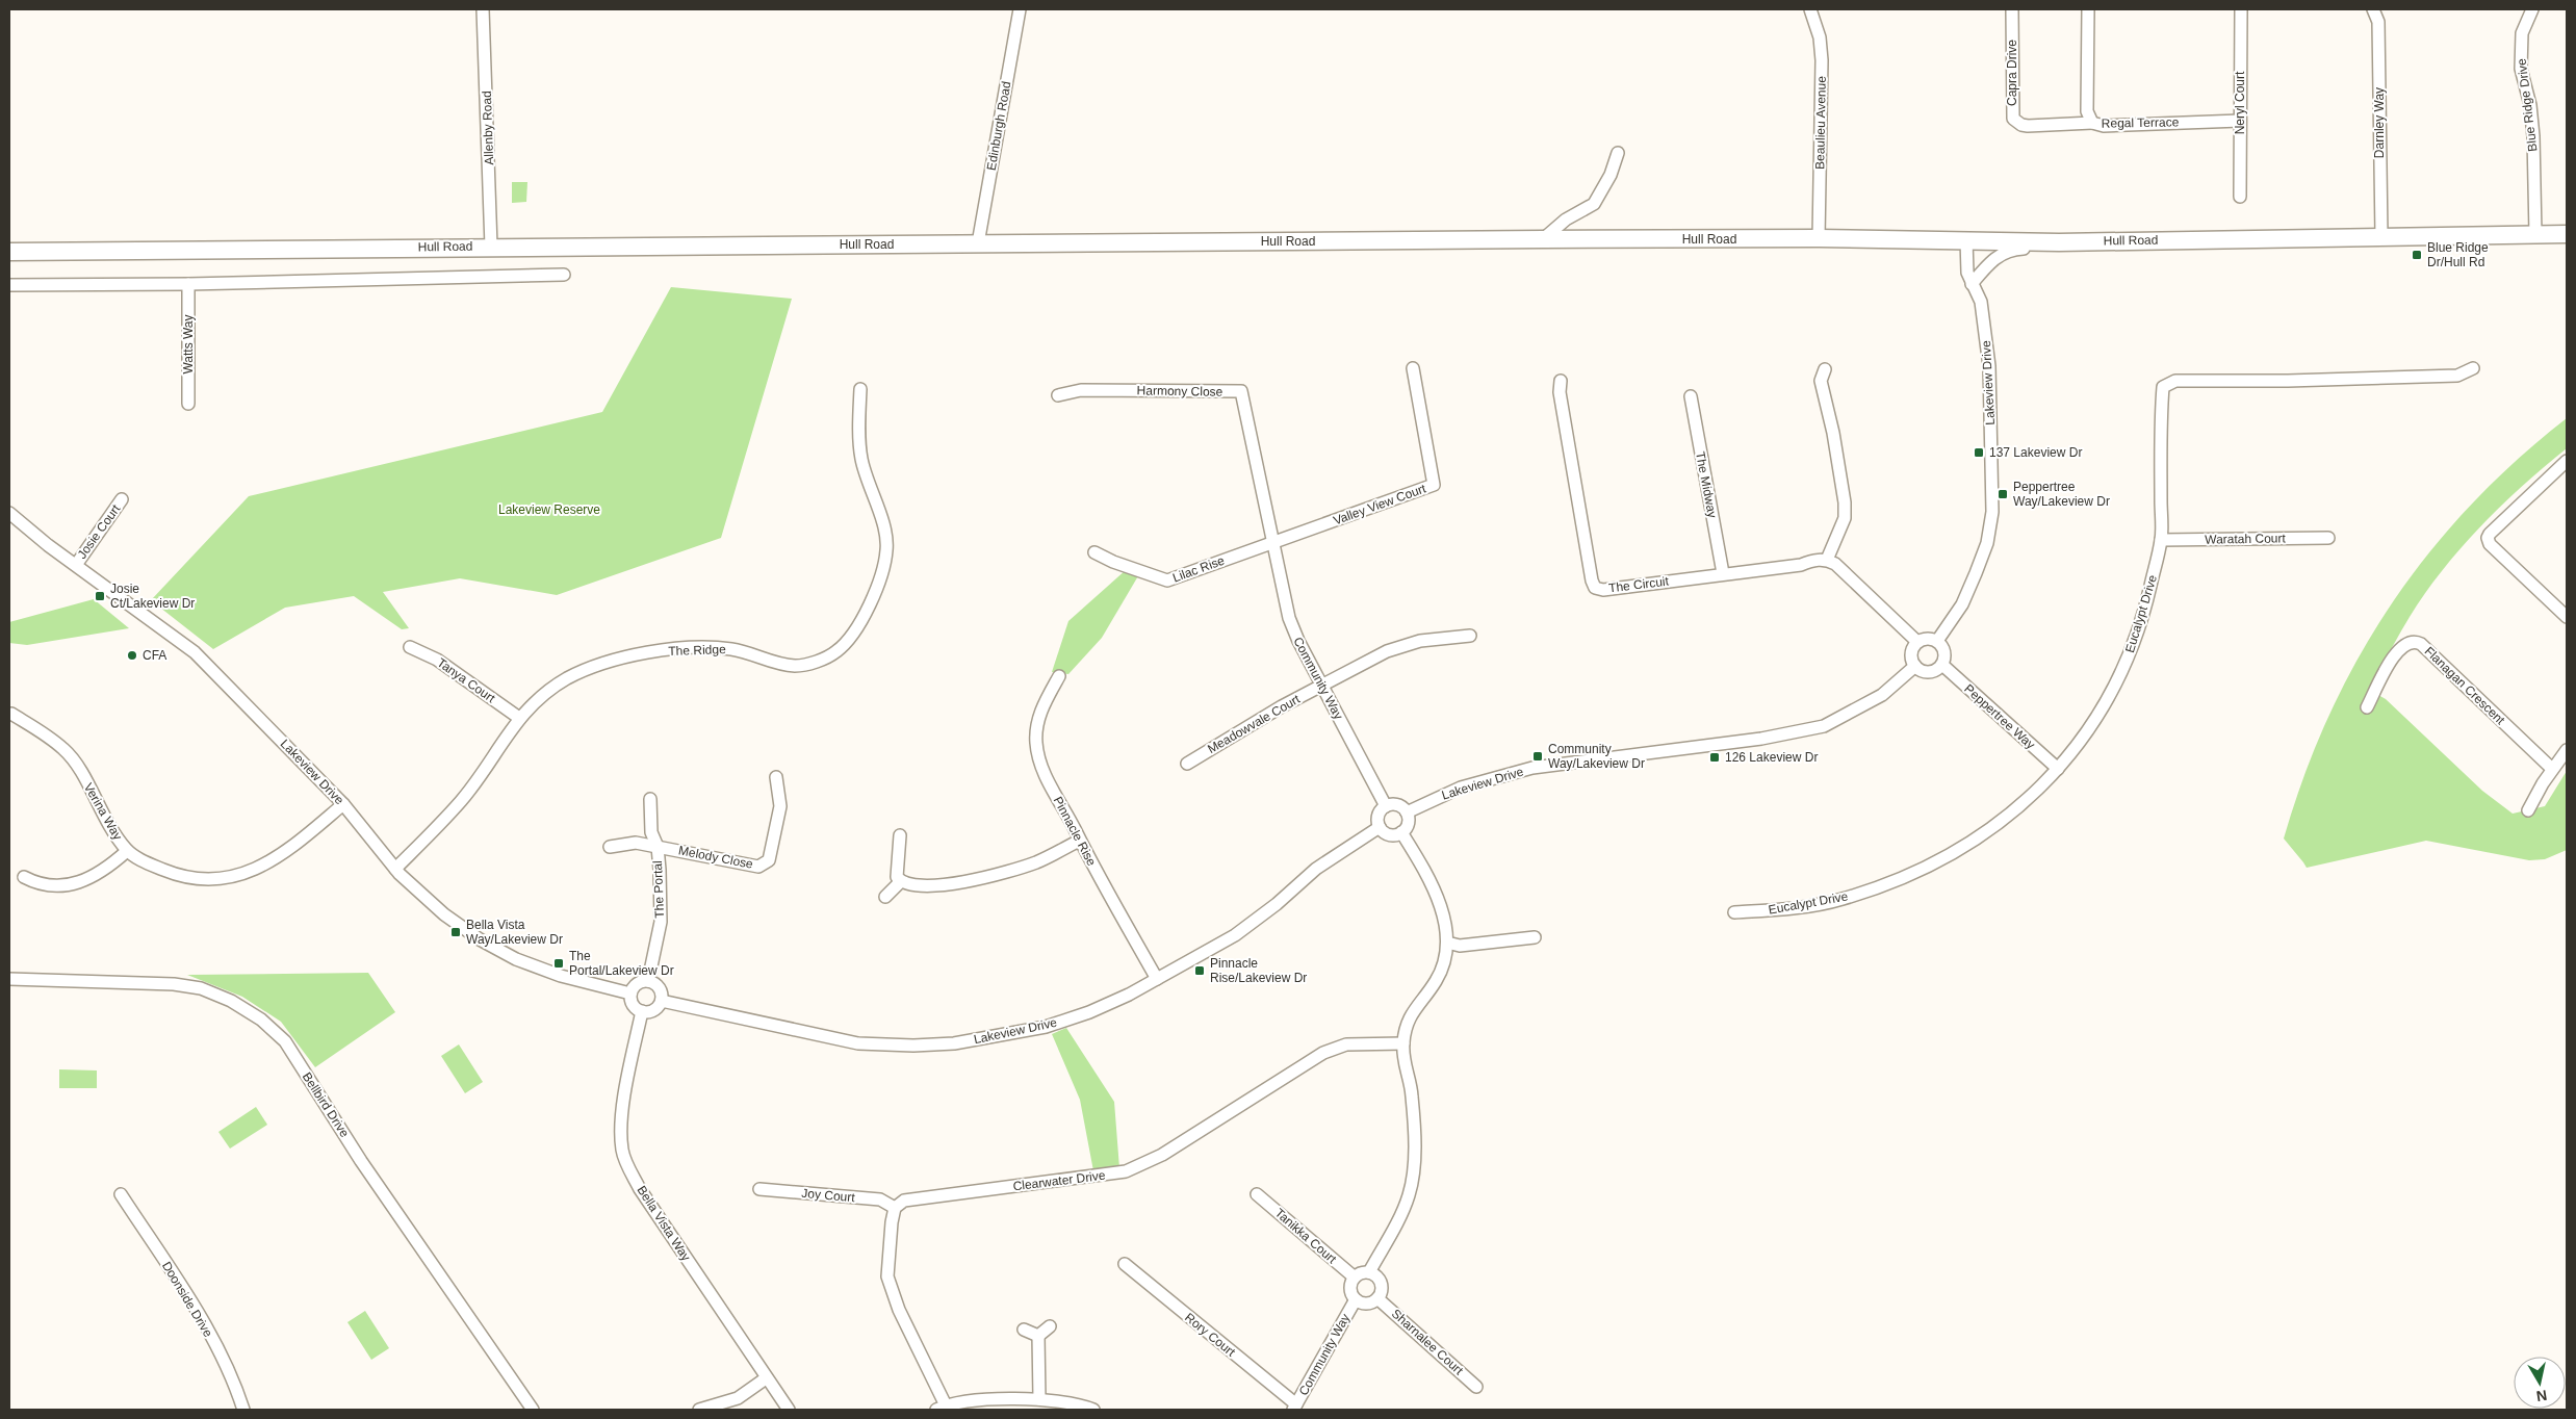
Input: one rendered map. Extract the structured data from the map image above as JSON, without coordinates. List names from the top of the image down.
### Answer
{
  "streets": {
    "main road": ["Hull Road"],
    "street": [
      "Capra Drive",
      "Neryl Court",
      "Blue Ridge Drive",
      "Beaulieu Avenue",
      "Regal Terrace",
      "Darnley Way",
      "Edinburgh Road",
      "Allenby Road",
      "Watts Way",
      "Lakeview Drive",
      "Harmony Close",
      "The Midway",
      "Valley View Court",
      "Josie Court",
      "Waratah Court",
      "Lilac Rise",
      "The Circuit",
      "Eucalypt Drive",
      "The Ridge",
      "Community Way",
      "Tanya Court",
      "Flanagan Crescent",
      "Peppertree Way",
      "Meadowvale Court",
      "Verina Way",
      "Pinnacle Rise",
      "Melody Close",
      "The Portal",
      "Bellbird Drive",
      "Clearwater Drive",
      "Joy Court",
      "Bella Vista Way",
      "Tanikka Court",
      "Doonside Drive",
      "Rory Court",
      "Sharnalee Court"
    ]
  },
  "crossings": [
    ["Capra Drive", "Regal Terrace"],
    ["Neryl Court", "Regal Terrace"],
    ["Blue Ridge Drive", "Hull Road"],
    ["Beaulieu Avenue", "Hull Road"],
    ["Darnley Way", "Hull Road"],
    ["Edinburgh Road", "Hull Road"],
    ["Allenby Road", "Hull Road"],
    ["Hull Road", "Lakeview Drive"],
    ["Lakeview Drive", "Josie Court"],
    ["Lakeview Drive", "The Ridge"],
    ["Lakeview Drive", "Community Way"],
    ["Lakeview Drive", "Peppertree Way"],
    ["Lakeview Drive", "Verina Way"],
    ["Lakeview Drive", "Pinnacle Rise"],
    ["Lakeview Drive", "The Portal"],
    ["Lakeview Drive", "Bella Vista Way"],
    ["Harmony Close", "Valley View Court"],
    ["Harmony Close", "Lilac Rise"],
    ["Harmony Close", "Community Way"],
    ["The Midway", "The Circuit"],
    ["Valley View Court", "Lilac Rise"],
    ["Valley View Court", "Community Way"],
    ["Waratah Court", "Eucalypt Drive"],
    ["Lilac Rise", "Community Way"],
    ["Eucalypt Drive", "Peppertree Way"],
    ["The Ridge", "Tanya Court"],
    ["Community Way", "Meadowvale Court"],
    ["Community Way", "Tanikka Court"],
    ["Community Way", "Rory Court"],
    ["Community Way", "Sharnalee Court"],
    ["Melody Close", "The Portal"],
    ["The Portal", "Bella Vista Way"],
    ["Clearwater Drive", "Joy Court"],
    ["Tanikka Court", "Sharnalee Court"]
  ],
  "parks": ["Lakeview Reserve"],
  "places": {
    "transit": [
      "Blue Ridge Dr/Hull Rd",
      "137 Lakeview Dr",
      "Peppertree Way/Lakeview Dr",
      "Josie Ct/Lakeview Dr",
      "Community Way/Lakeview Dr",
      "126 Lakeview Dr",
      "Bella Vista Way/Lakeview Dr",
      "The Portal/Lakeview Dr",
      "Pinnacle Rise/Lakeview Dr"
    ],
    "other": ["CFA"]
  },
  "north": "bottom"
}
